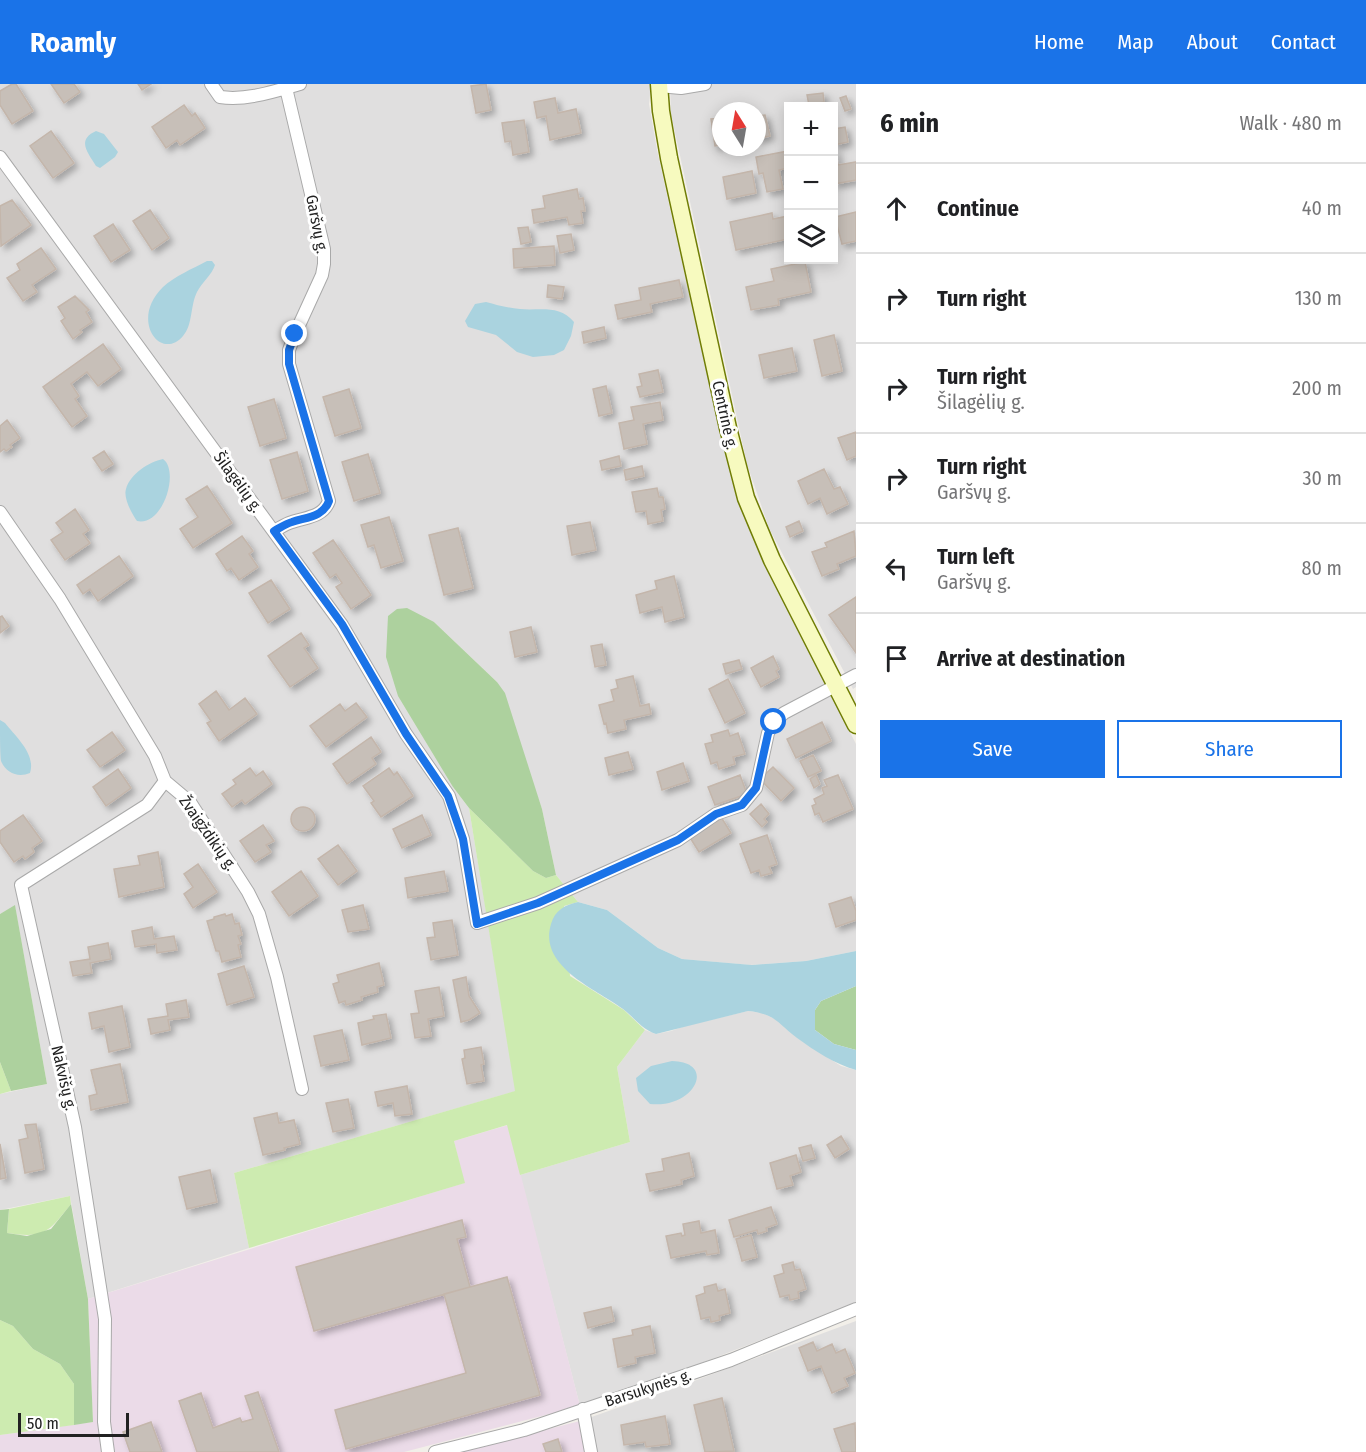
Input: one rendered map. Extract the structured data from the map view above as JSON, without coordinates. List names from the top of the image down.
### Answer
{
  "streets": {
    "main road": ["Centrinė g."],
    "street": [
      "Garšvų g.",
      "Šilagėlių g.",
      "Žvaigždikių g.",
      "Nakvišų g.",
      "Barsukynės g."
    ]
  },
  "crossings": [
    ["Garšvų g.", "Šilagėlių g."],
    ["Centrinė g.", "Šilagėlių g."],
    ["Žvaigždikių g.", "Nakvišų g."]
  ],
  "scale_bar": "50 m",
  "north": "top",
  "page": {
    "header": "Roamly",
    "nav": [
      "Home",
      "Map",
      "About",
      "Contact"
    ],
    "heading": ["6 min", "Walk · 480 m"],
    "map_buttons": ["+", "−"],
    "list": [
      ["Continue", "40 m"],
      ["Turn right", "130 m"],
      ["Turn right", "Šilagėlių g.", "200 m"],
      ["Turn right", "Garšvų g.", "30 m"],
      ["Turn left", "Garšvų g.", "80 m"],
      "Arrive at destination"
    ],
    "buttons": ["Save", "Share"],
    "scale": "50 m"
  }
}
